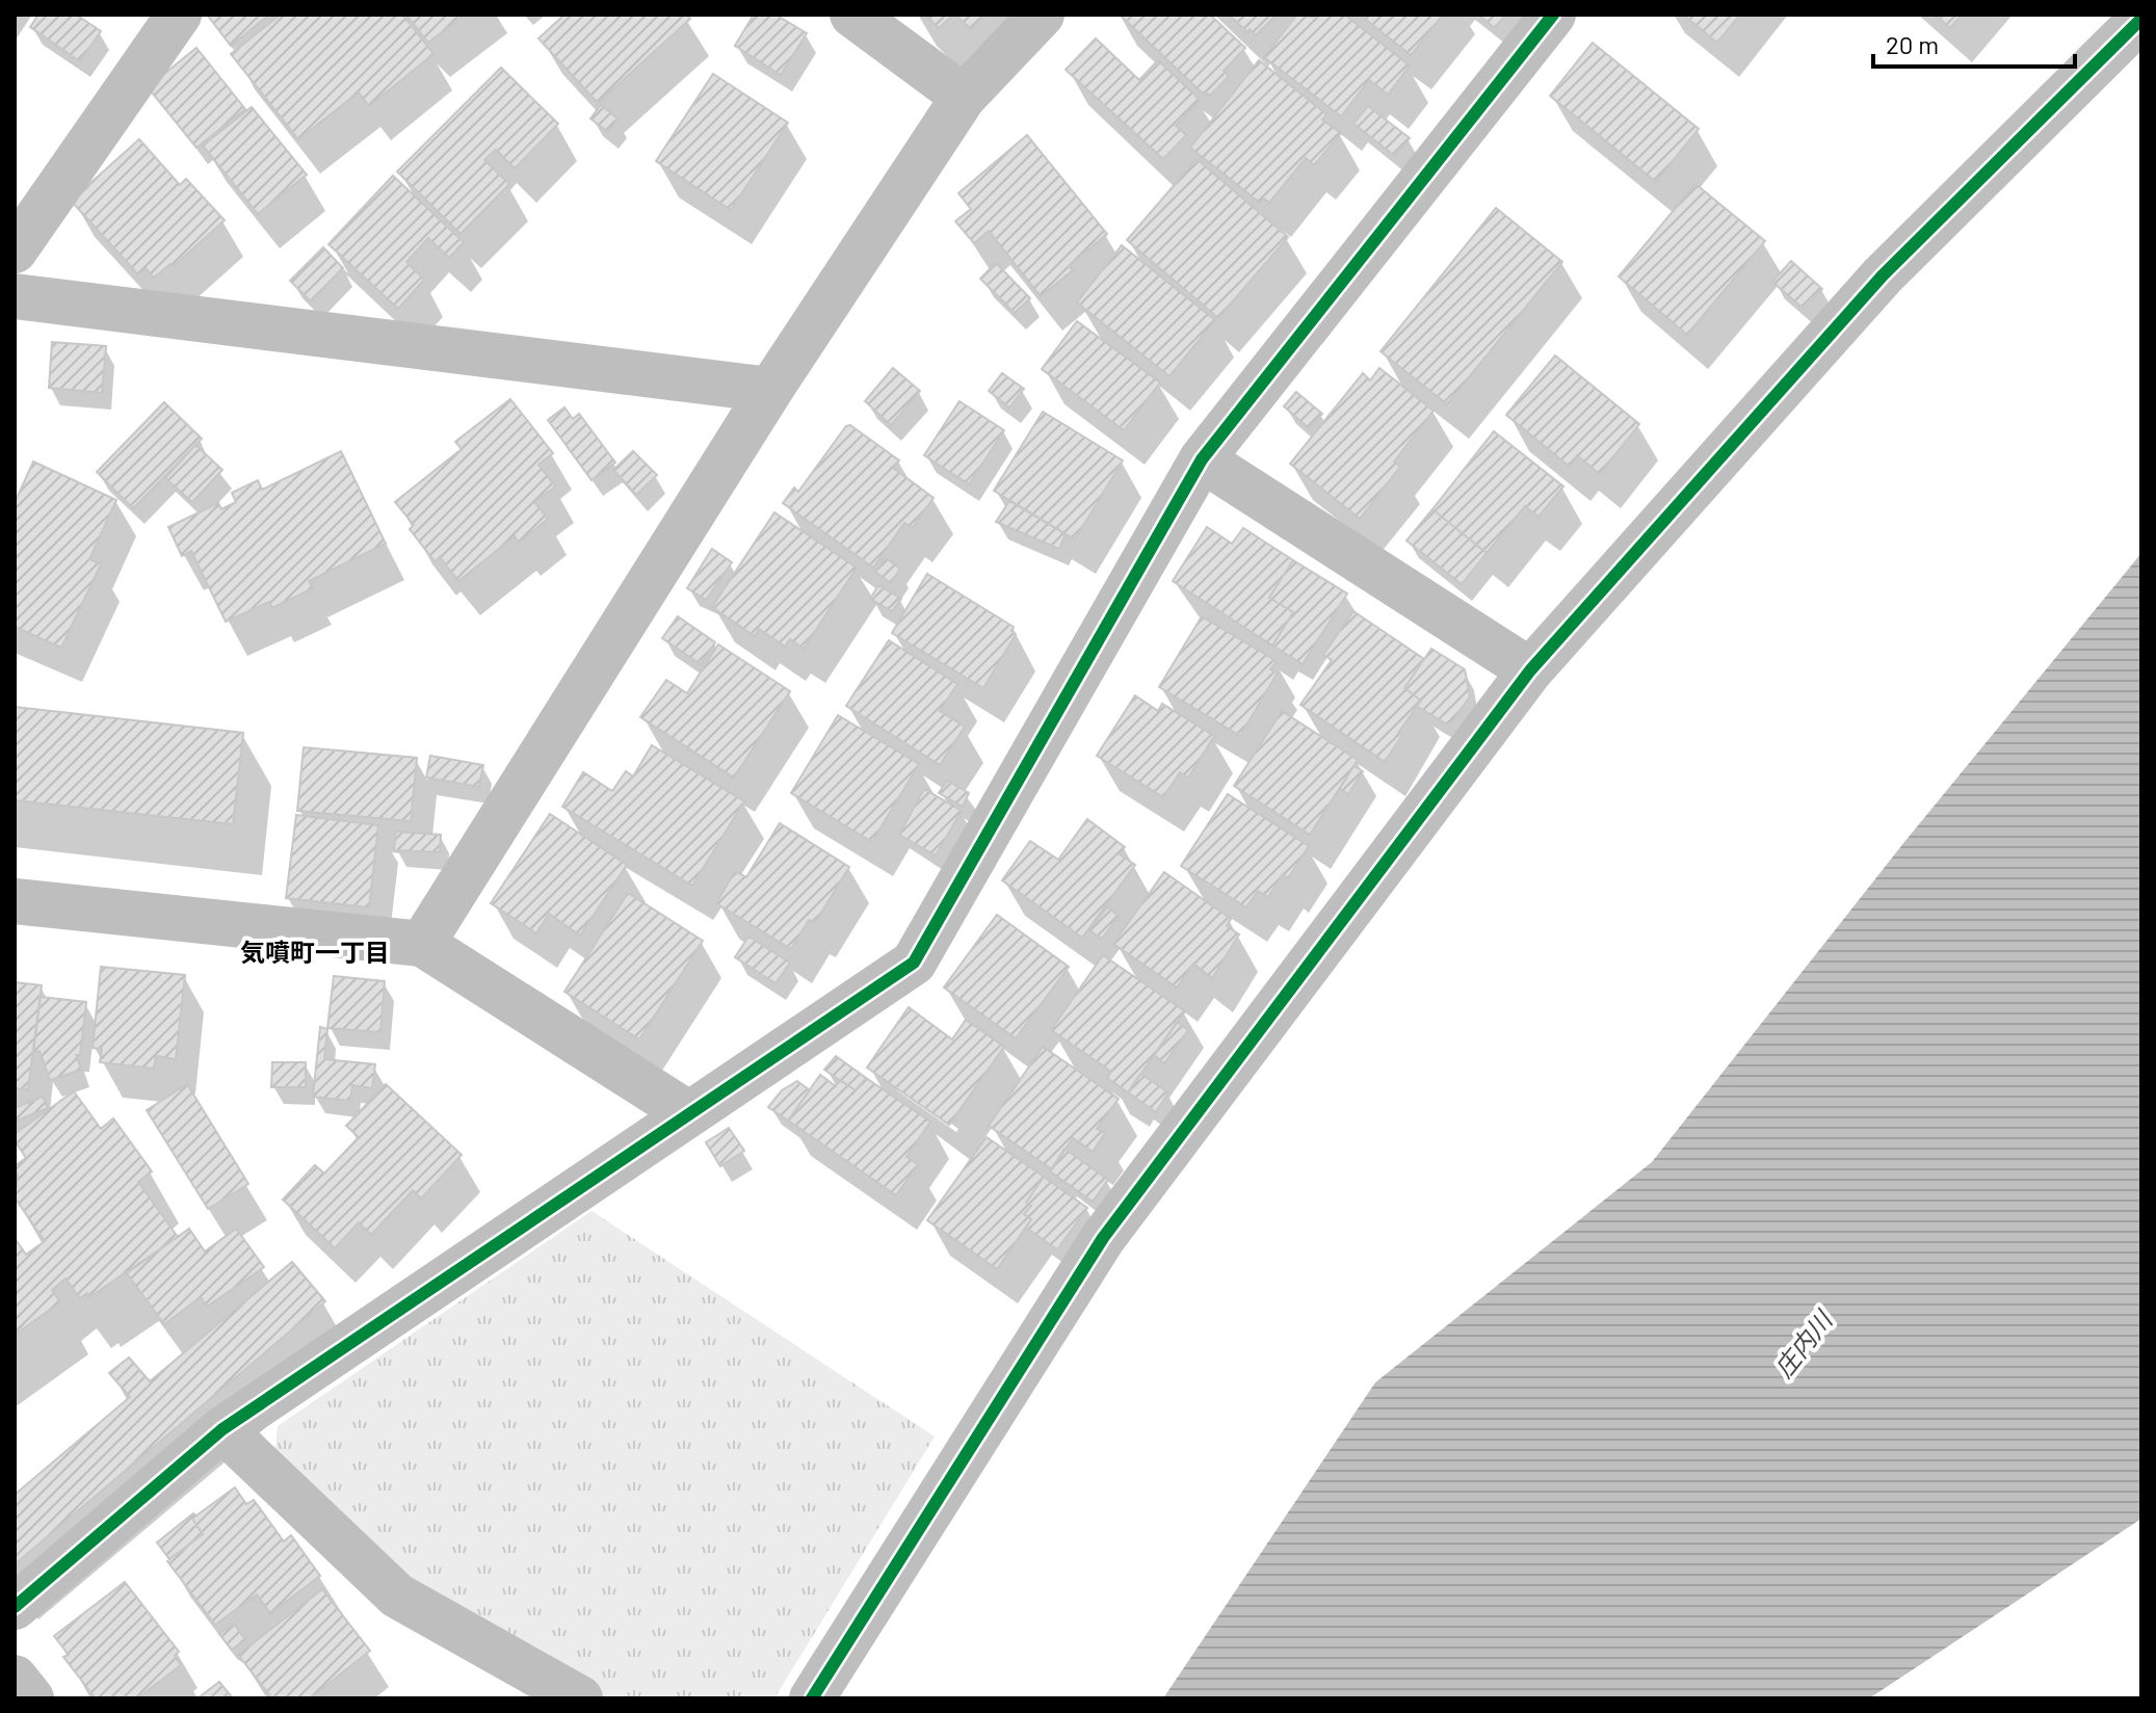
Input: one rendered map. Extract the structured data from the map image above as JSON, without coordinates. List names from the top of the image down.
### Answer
{
  "districts": ["気噴町一丁目"],
  "water": ["庄内川"],
  "scale_bar": "20 m"
}
